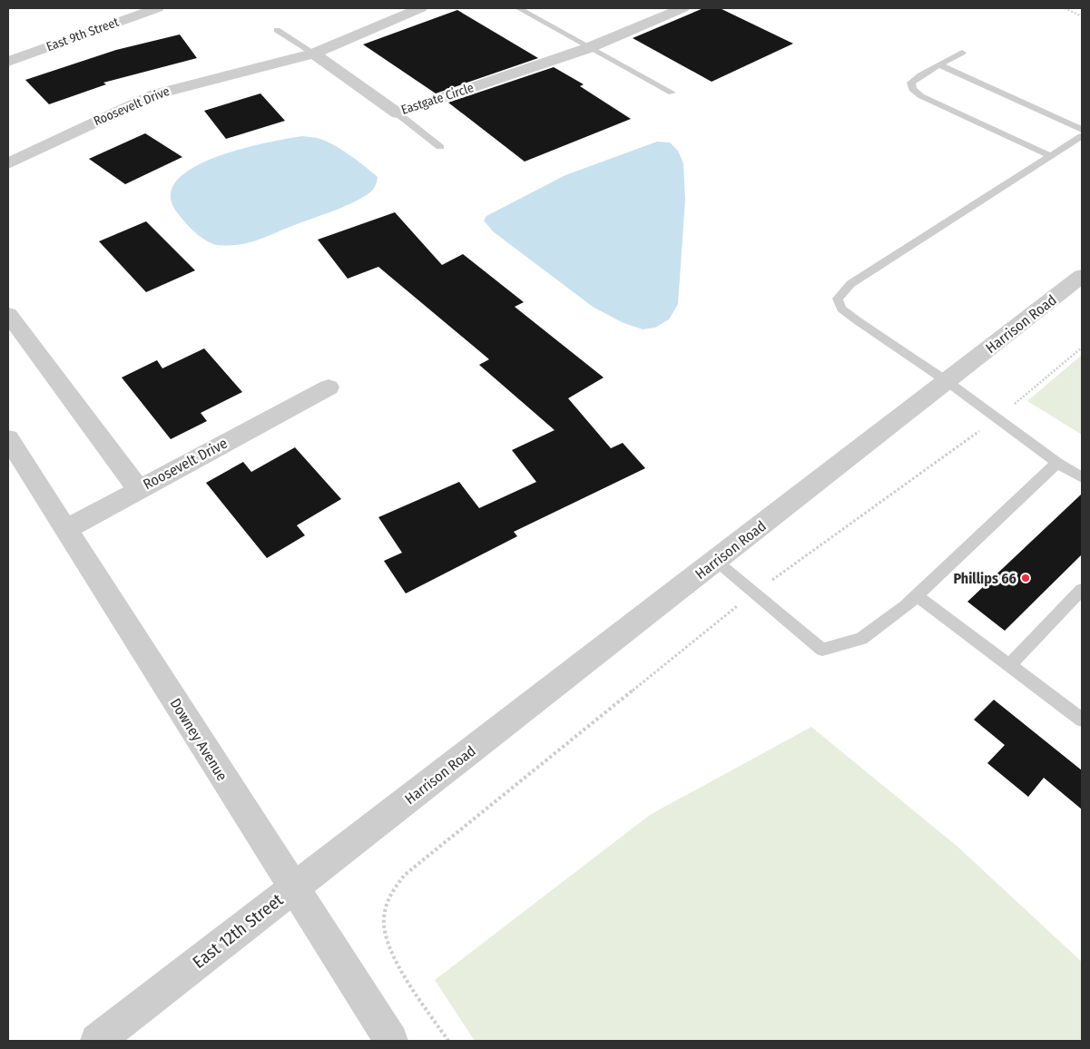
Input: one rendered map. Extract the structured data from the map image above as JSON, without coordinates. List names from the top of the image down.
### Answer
{
  "streets": {
    "street": [
      "East 9th Street",
      "Eastgate Circle",
      "Roosevelt Drive",
      "Harrison Road",
      "Downey Avenue",
      "East 12th Street"
    ]
  },
  "crossings": [
    ["Eastgate Circle", "Roosevelt Drive"],
    ["Harrison Road", "East 12th Street"],
    ["Downey Avenue", "East 12th Street"]
  ],
  "places": ["Phillips 66"]
}
